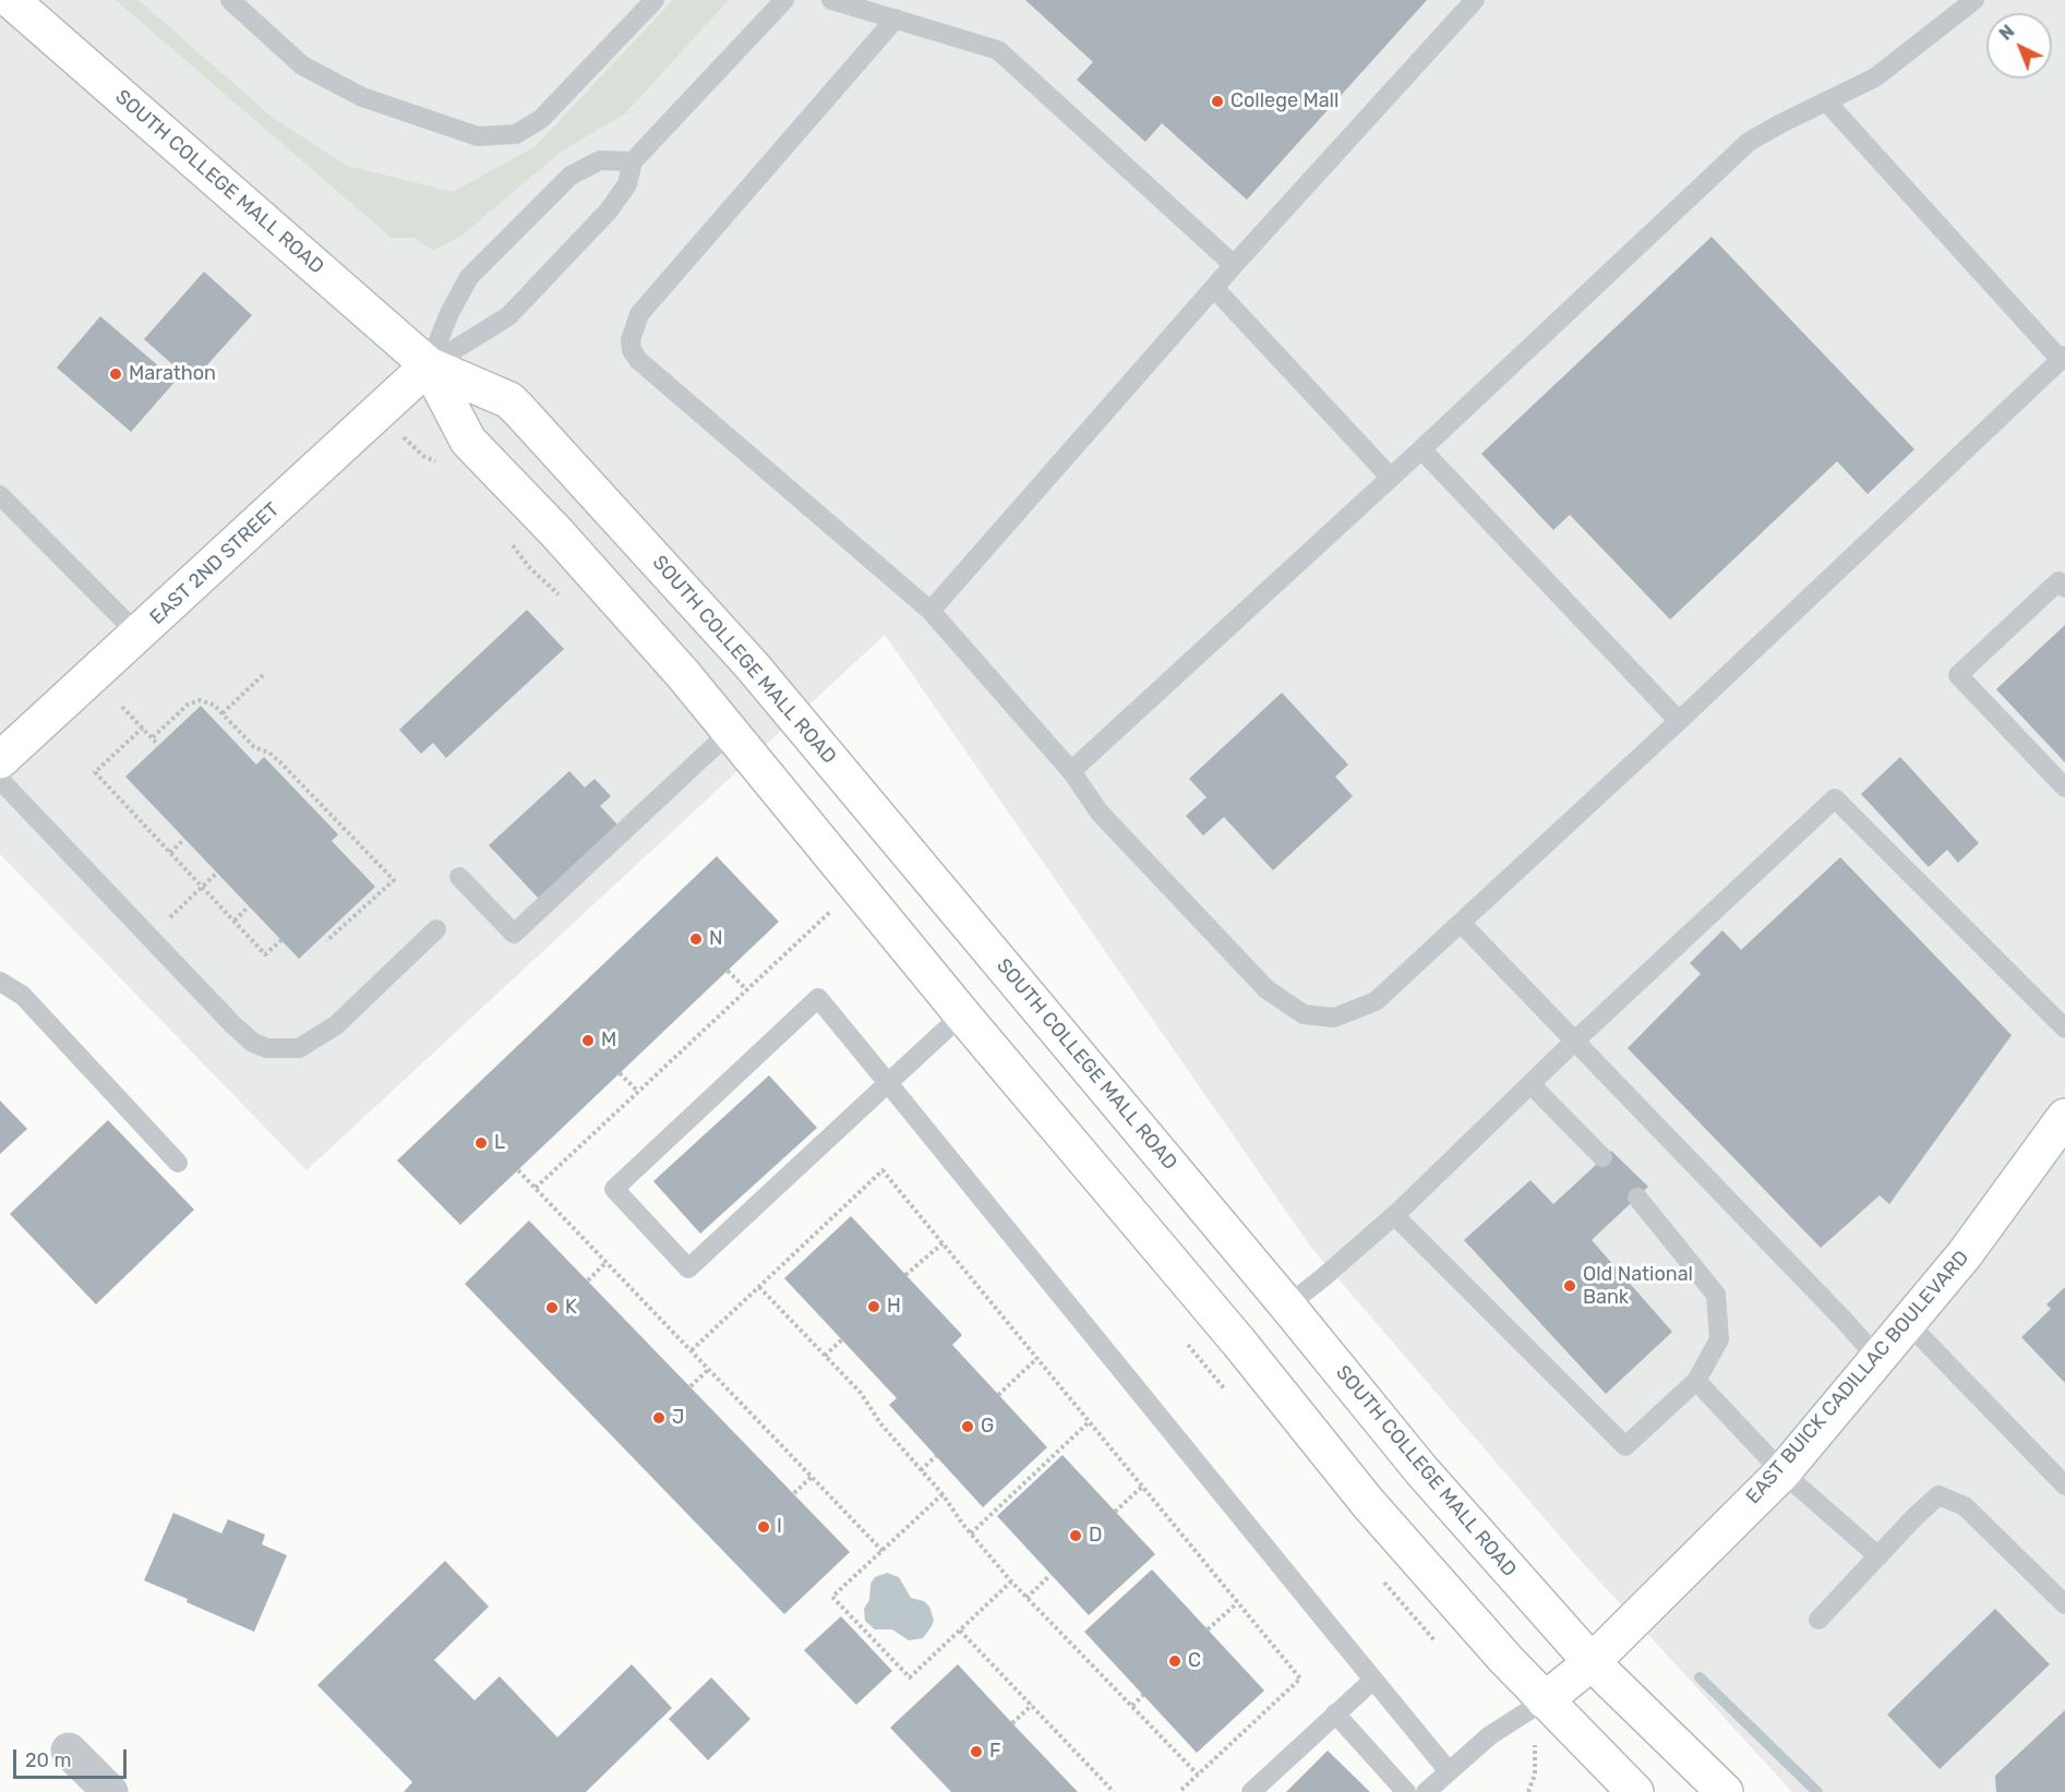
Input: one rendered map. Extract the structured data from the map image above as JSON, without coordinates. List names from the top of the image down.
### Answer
{
  "streets": {
    "main road": ["SOUTH COLLEGE MALL ROAD", "EAST 2ND STREET", "EAST BUICK CADILLAC BOULEVARD"]
  },
  "crossings": [
    ["SOUTH COLLEGE MALL ROAD", "EAST 2ND STREET"],
    ["SOUTH COLLEGE MALL ROAD", "EAST BUICK CADILLAC BOULEVARD"]
  ],
  "places": [
    "College Mall",
    "Marathon",
    "N",
    "M",
    "L",
    "Old National Bank",
    "H",
    "K",
    "J",
    "G",
    "I",
    "D",
    "C",
    "F"
  ],
  "scale_bar": "20 m",
  "north": "top left"
}
